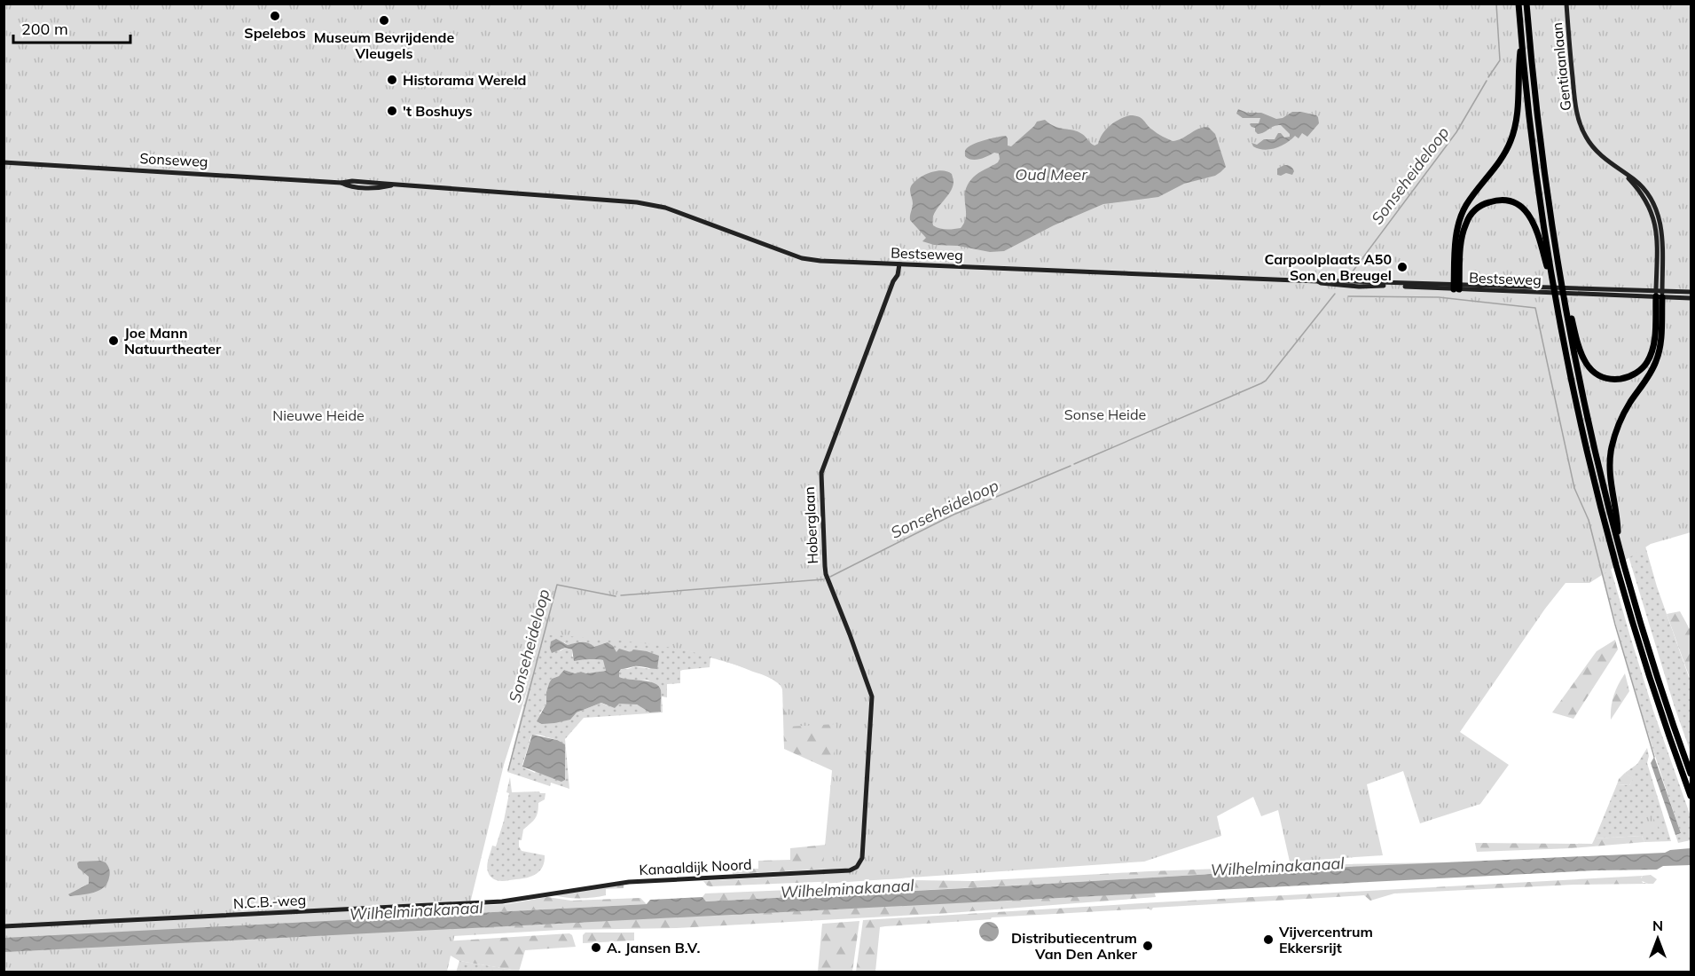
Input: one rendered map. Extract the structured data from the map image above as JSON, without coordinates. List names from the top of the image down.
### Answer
{
  "streets": {
    "street": [
      "Gentiaanlaan",
      "Sonseweg",
      "Bestseweg",
      "Hoberglaan",
      "Kanaaldijk Noord",
      "N.C.B.-weg"
    ]
  },
  "crossings": [
    ["Gentiaanlaan", "Bestseweg"],
    ["Sonseweg", "Bestseweg"],
    ["Bestseweg", "Hoberglaan"],
    ["Hoberglaan", "Kanaaldijk Noord"],
    ["Kanaaldijk Noord", "N.C.B.-weg"]
  ],
  "water": ["Oud Meer", "Sonseheideloop", "Wilhelminakanaal"],
  "parks": ["Sonse Heide", "Nieuwe Heide"],
  "places": [
    "Spelebos",
    "Museum Bevrijdende Vleugels",
    "Historama Wereld",
    "'t Boshuys",
    "Carpoolplaats A50 Son en Breugel",
    "Joe Mann Natuurtheater",
    "Vijvercentrum Ekkersrijt",
    "Distributiecentrum Van Den Anker",
    "A. Jansen B.V."
  ],
  "scale_bar": "200 m",
  "north": "top"
}
